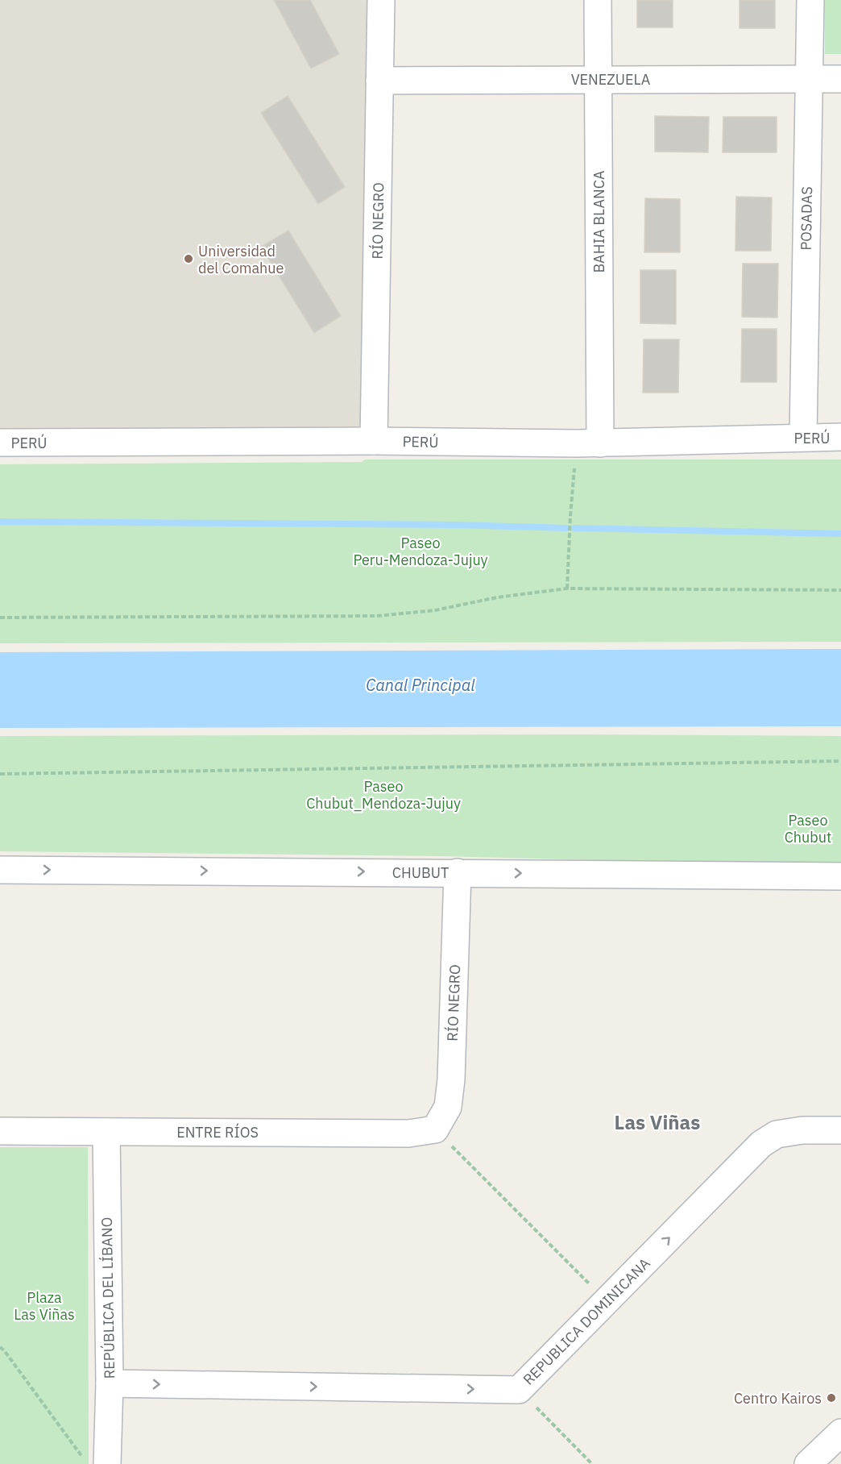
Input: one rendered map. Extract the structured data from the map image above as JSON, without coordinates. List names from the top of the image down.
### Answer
{
  "streets": {
    "street": [
      "VENEZUELA",
      "POSADAS",
      "RÍO NEGRO",
      "BAHIA BLANCA",
      "PERÚ",
      "CHUBUT",
      "ENTRE RÍOS",
      "REPÚBLICA DEL LÍBANO",
      "REPUBLICA DOMINICANA"
    ]
  },
  "crossings": [
    ["VENEZUELA", "POSADAS"],
    ["VENEZUELA", "RÍO NEGRO"],
    ["VENEZUELA", "BAHIA BLANCA"],
    ["POSADAS", "PERÚ"],
    ["RÍO NEGRO", "PERÚ"],
    ["RÍO NEGRO", "CHUBUT"],
    ["RÍO NEGRO", "ENTRE RÍOS"],
    ["BAHIA BLANCA", "PERÚ"],
    ["ENTRE RÍOS", "REPÚBLICA DEL LÍBANO"],
    ["REPÚBLICA DEL LÍBANO", "REPUBLICA DOMINICANA"]
  ],
  "one_way": ["CHUBUT", "REPUBLICA DOMINICANA"],
  "districts": ["Las Viñas"],
  "water": ["Canal Principal"],
  "parks": [
    "Paseo Peru-Mendoza-Jujuy",
    "Paseo Chubut_Mendoza-Jujuy",
    "Paseo Chubut",
    "Plaza Las Viñas"
  ],
  "places": ["Universidad del Comahue", "Centro Kairos"]
}
